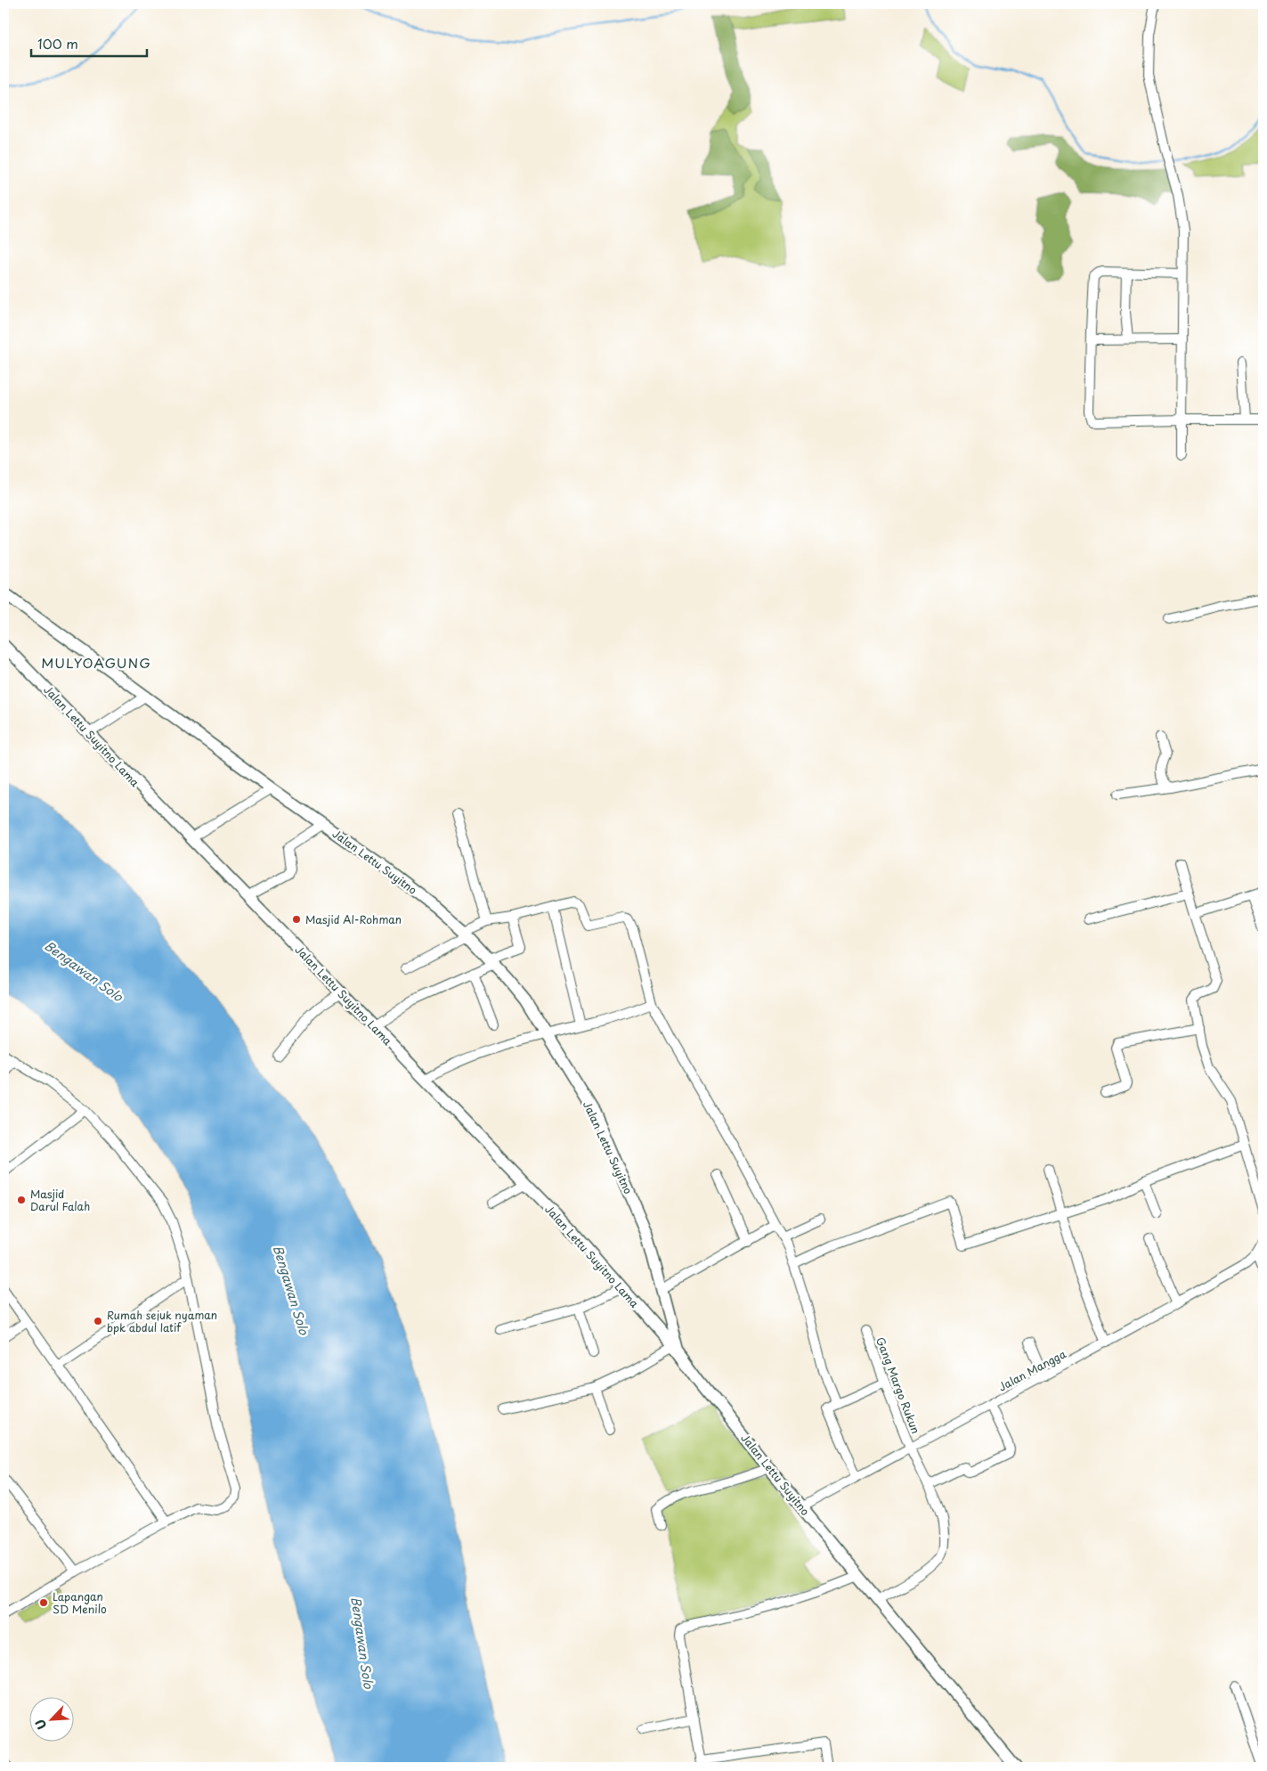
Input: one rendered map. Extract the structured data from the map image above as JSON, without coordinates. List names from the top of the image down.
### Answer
{
  "streets": {
    "main road": ["Jalan Lettu Suyitno Lama", "Jalan Lettu Suyitno"],
    "street": ["Jalan Mangga", "Gang Margo Rukun"]
  },
  "crossings": [
    ["Jalan Lettu Suyitno Lama", "Jalan Lettu Suyitno"],
    ["Jalan Lettu Suyitno", "Jalan Mangga"],
    ["Jalan Lettu Suyitno", "Gang Margo Rukun"],
    ["Jalan Mangga", "Gang Margo Rukun"]
  ],
  "districts": ["MULYOAGUNG"],
  "water": ["Bengawan Solo"],
  "places": [
    "Masjid Al-Rohman",
    "Masjid Darul Falah",
    "Rumah sejuk nyaman bpk abdul latif",
    "Lapangan SD Menilo"
  ],
  "scale_bar": "100 m",
  "north": "bottom left"
}
